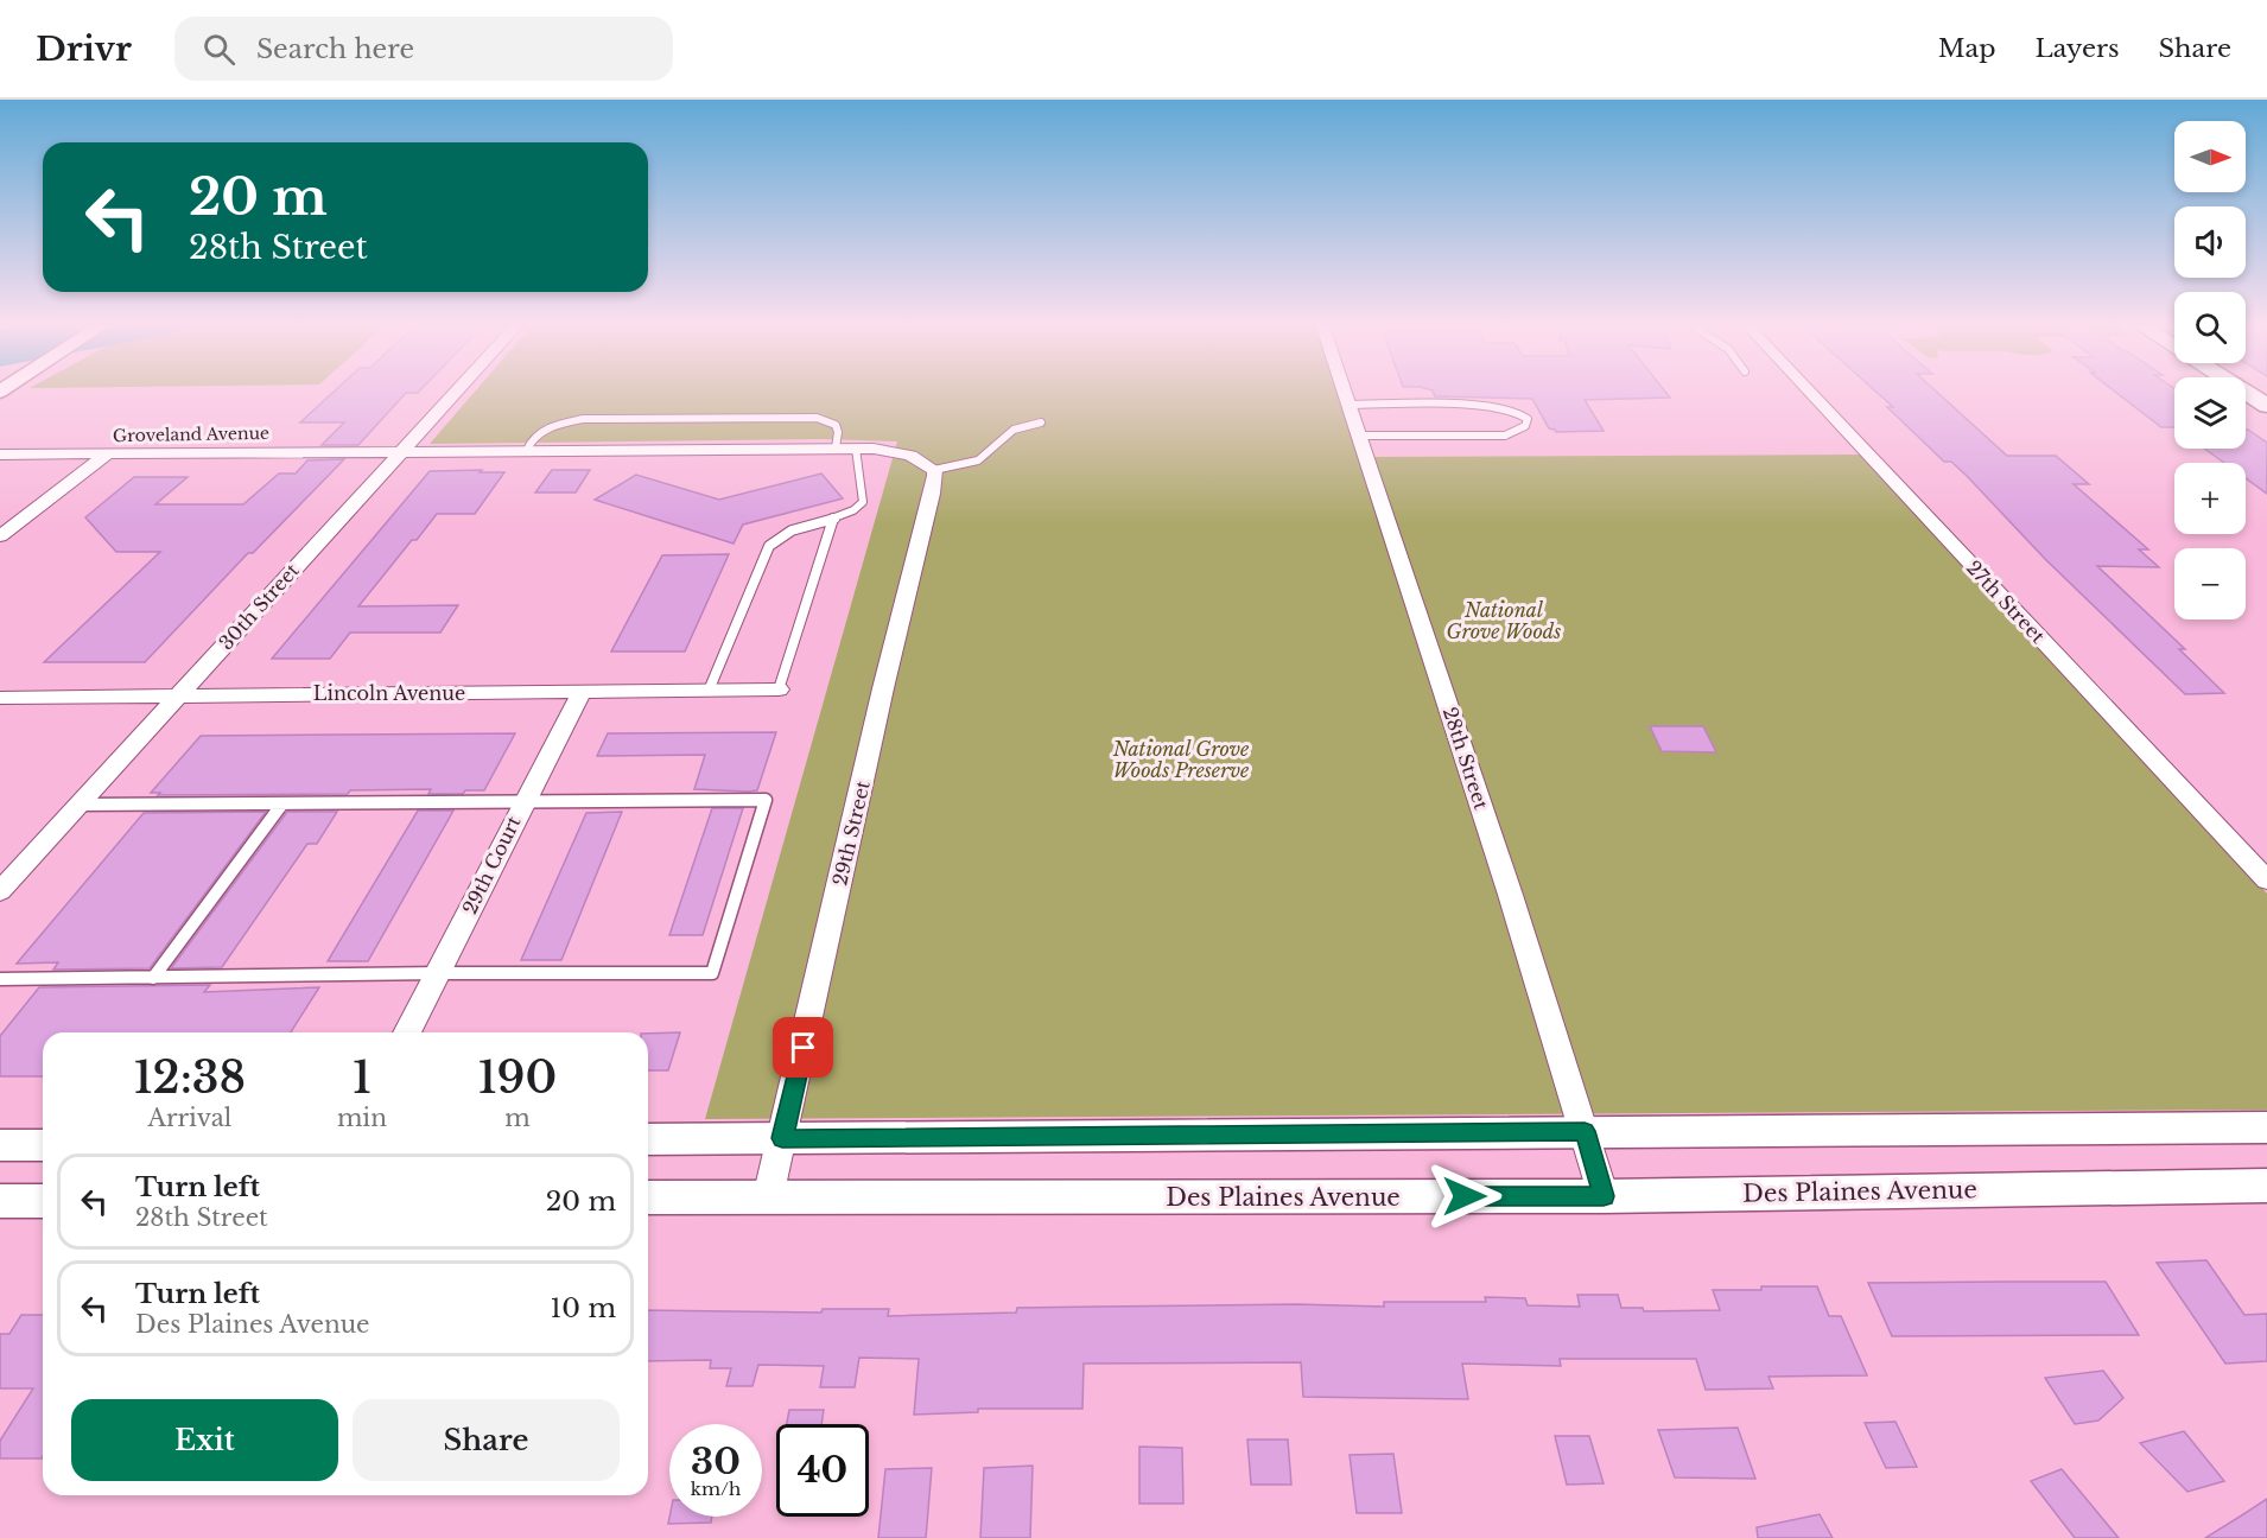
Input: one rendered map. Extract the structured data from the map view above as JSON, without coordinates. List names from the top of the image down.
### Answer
{
  "streets": {
    "street": [
      "Groveland Avenue",
      "27th Street",
      "30th Street",
      "Lincoln Avenue",
      "28th Street",
      "29th Street",
      "29th Court",
      "Des Plaines Avenue"
    ]
  },
  "crossings": [
    ["Groveland Avenue", "30th Street"],
    ["Groveland Avenue", "29th Street"],
    ["30th Street", "Lincoln Avenue"],
    ["Lincoln Avenue", "29th Court"],
    ["28th Street", "Des Plaines Avenue"],
    ["29th Street", "Des Plaines Avenue"]
  ],
  "parks": ["National Grove Woods", "National Grove Woods Preserve"],
  "north": "right",
  "page": {
    "header": "Drivr",
    "search": "Search here",
    "nav": ["Map", "Layers", "Share"],
    "map_buttons": ["+", "−"],
    "turn": ["20 m", "28th Street"],
    "eta": [
      "12:38",
      "Arrival",
      "1",
      "min",
      "190",
      "m"
    ],
    "list": [
      {
        "name": "Turn left",
        "note": "28th Street",
        "value": "20 m"
      },
      {
        "name": "Turn left",
        "note": "Des Plaines Avenue",
        "value": "10 m"
      }
    ],
    "buttons": ["Exit", "Share"],
    "speed": "30 km/h",
    "limit": "40"
  }
}
